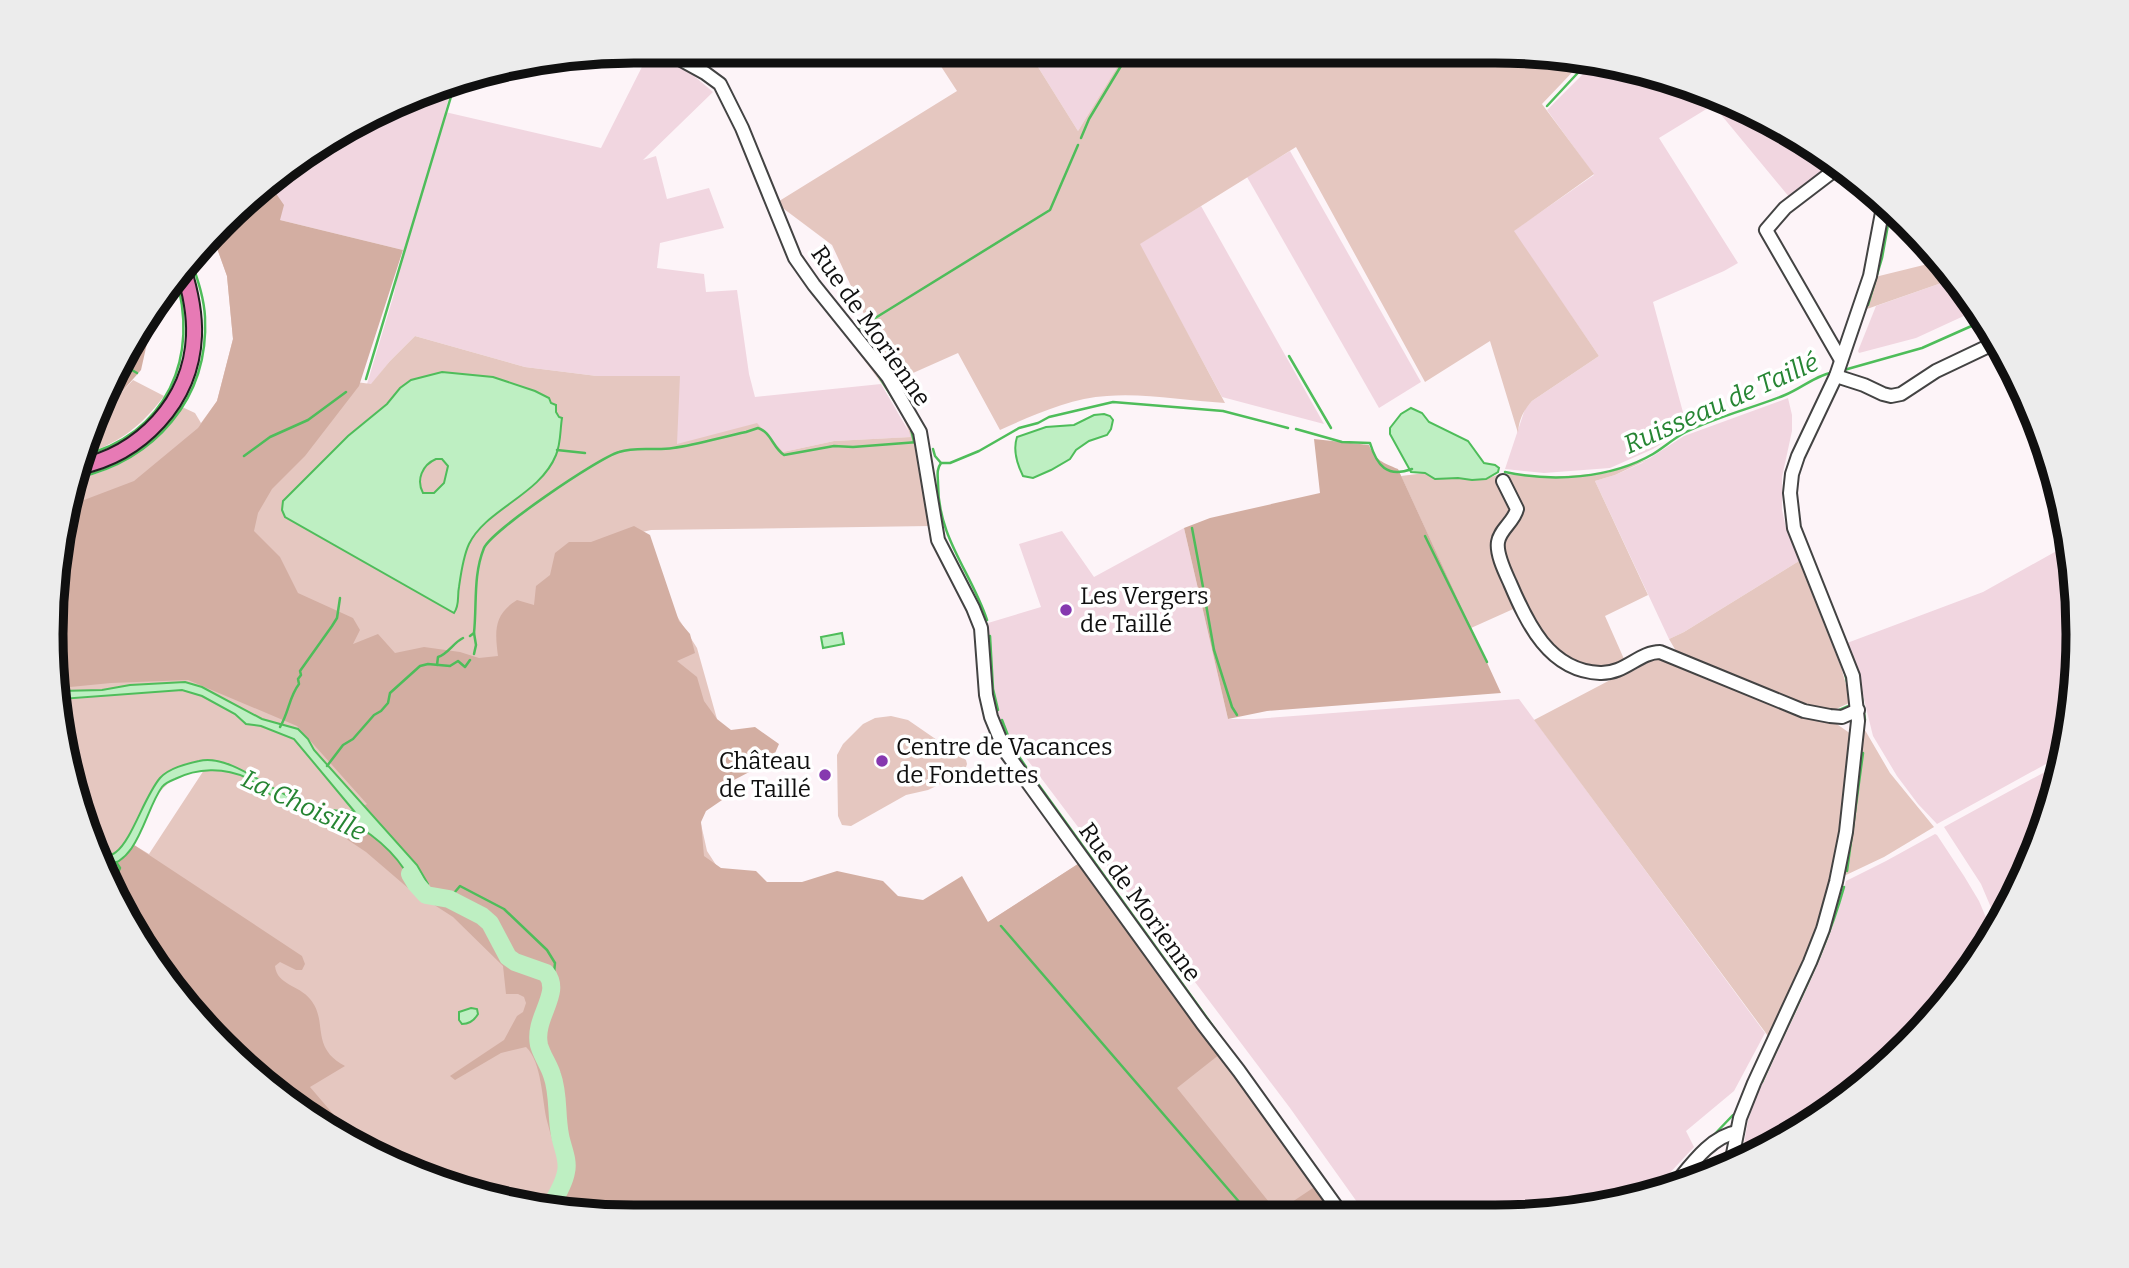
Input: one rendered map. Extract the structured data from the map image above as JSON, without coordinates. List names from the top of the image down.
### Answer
{
  "streets": {
    "street": ["Rue de Morienne"]
  },
  "water": ["Ruisseau de Taillé", "La Choisille"],
  "places": ["Les Vergers de Taillé", "Centre de Vacances de Fondettes", "Château de Taillé"]
}
